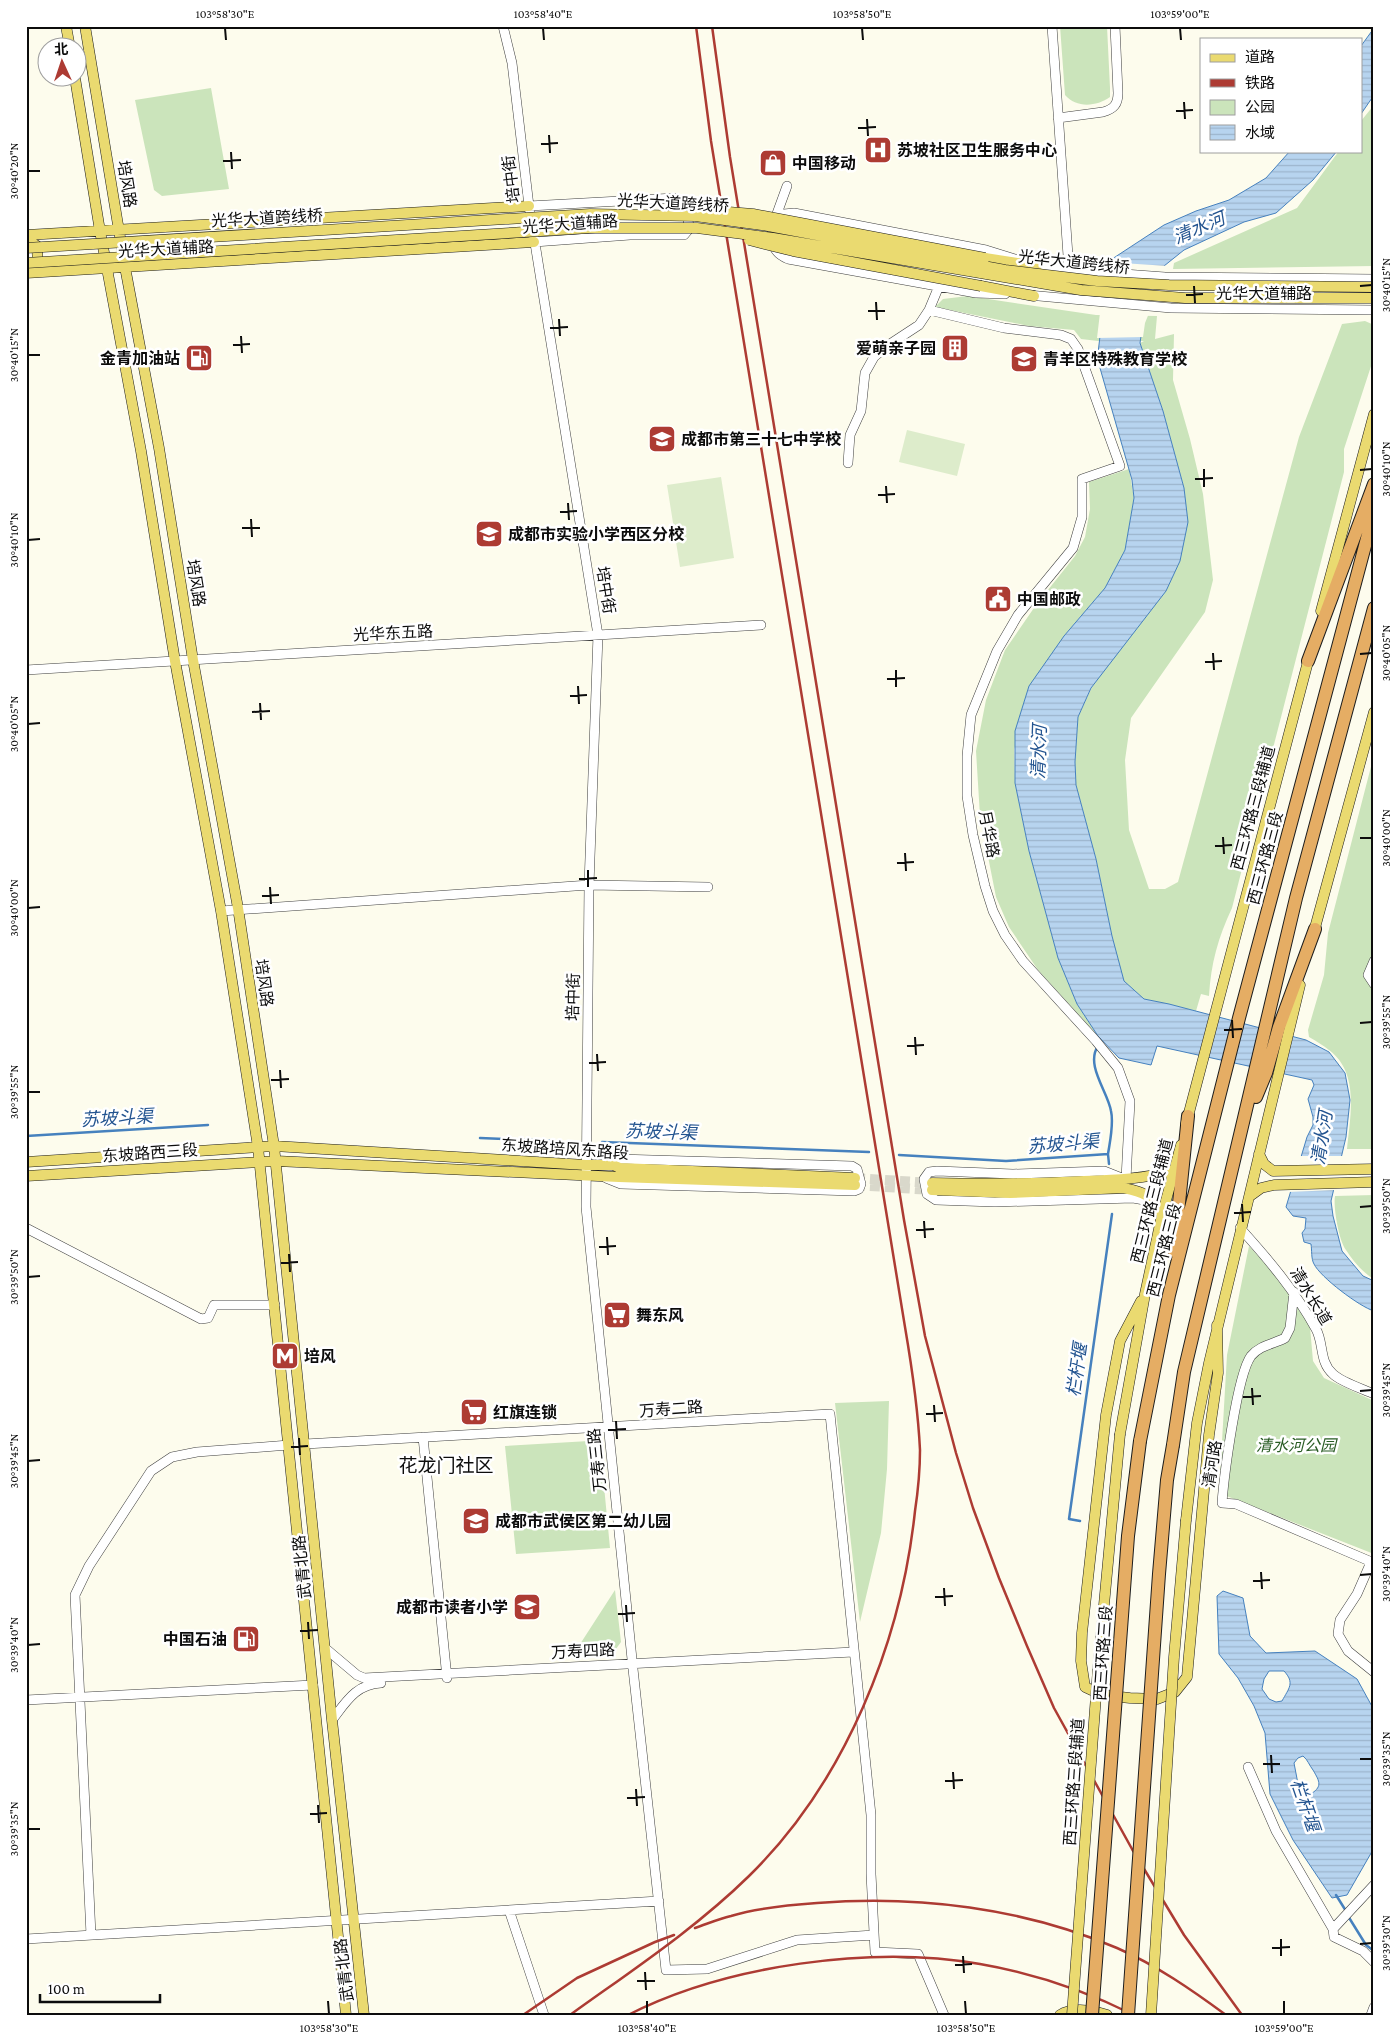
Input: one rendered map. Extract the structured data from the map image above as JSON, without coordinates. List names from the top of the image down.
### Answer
{
  "streets": {
    "highway": ["西三环路三段"],
    "main road": [
      "培风路",
      "光华大道跨线桥",
      "光华大道辅路",
      "西三环路三段辅道",
      "东坡路培风东路段",
      "东坡路西三段",
      "武青北路"
    ],
    "street": [
      "培中街",
      "光华东五路",
      "月华路",
      "清水长道",
      "万寿二路",
      "万寿三路",
      "清河路",
      "万寿四路"
    ]
  },
  "crossings": [
    ["培中街", "光华大道辅路"],
    ["培中街", "光华东五路"],
    ["培中街", "东坡路培风东路段"],
    ["培中街", "万寿三路"],
    ["培风路", "光华大道辅路"],
    ["培风路", "光华东五路"],
    ["培风路", "东坡路培风东路段"],
    ["培风路", "东坡路西三段"],
    ["培风路", "武青北路"],
    ["东坡路培风东路段", "东坡路西三段"],
    ["东坡路培风东路段", "万寿三路"],
    ["东坡路培风东路段", "武青北路"],
    ["东坡路西三段", "武青北路"],
    ["清水长道", "清河路"],
    ["万寿二路", "万寿三路"],
    ["万寿二路", "武青北路"],
    ["万寿二路", "万寿四路"],
    ["万寿三路", "万寿四路"],
    ["武青北路", "万寿四路"]
  ],
  "districts": ["花龙门社区"],
  "water": ["清水河", "苏坡斗渠", "栏杆堰"],
  "parks": ["清水河公园"],
  "places": {
    "hospital": ["苏坡社区卫生服务中心"],
    "shop": ["中国移动"],
    "building": ["爱萌亲子园"],
    "fuel station": ["金青加油站", "中国石油"],
    "school or university": [
      "青羊区特殊教育学校",
      "成都市第三十七中学校",
      "成都市实验小学西区分校",
      "成都市武侯区第二幼儿园",
      "成都市读者小学"
    ],
    "public building": ["中国邮政"],
    "supermarket": ["舞东风", "红旗连锁"],
    "metro station": ["培风"]
  },
  "legend": [
    "道路",
    "铁路",
    "公园",
    "水域"
  ],
  "scale_bar": "100 m",
  "north": "top",
  "coordinates": [
    "103°58'30\"E",
    "103°58'40\"E",
    "103°58'50\"E",
    "103°59'00\"E",
    "30°40'20\"N",
    "30°40'15\"N",
    "30°40'10\"N",
    "30°40'05\"N",
    "30°40'00\"N",
    "30°39'55\"N",
    "30°39'50\"N",
    "30°39'45\"N",
    "30°39'40\"N",
    "30°39'35\"N",
    "30°39'30\"N"
  ]
}
